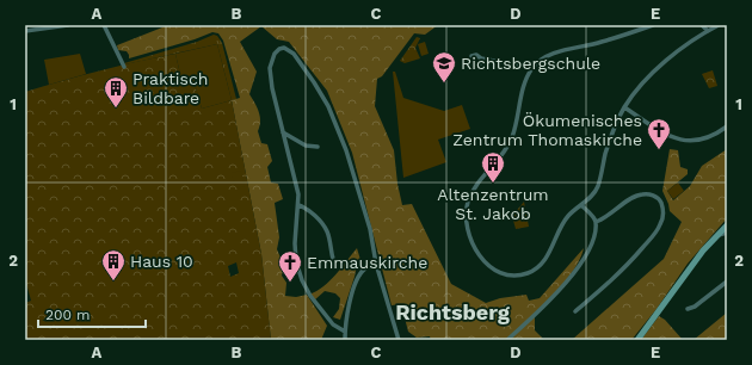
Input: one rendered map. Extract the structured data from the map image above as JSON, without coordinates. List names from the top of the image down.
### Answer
{
  "districts": ["Richtsberg"],
  "places": {
    "school or university": ["Richtsbergschule"],
    "building": ["Praktisch Bildbare", "Altenzentrum St. Jakob", "Haus 10"],
    "church": ["Ökumenisches Zentrum Thomaskirche", "Emmauskirche"]
  },
  "scale_bar": "200 m",
  "grid": {
    "columns": [
      "A",
      "B",
      "C",
      "D",
      "E"
    ],
    "rows": ["1", "2"]
  }
}
